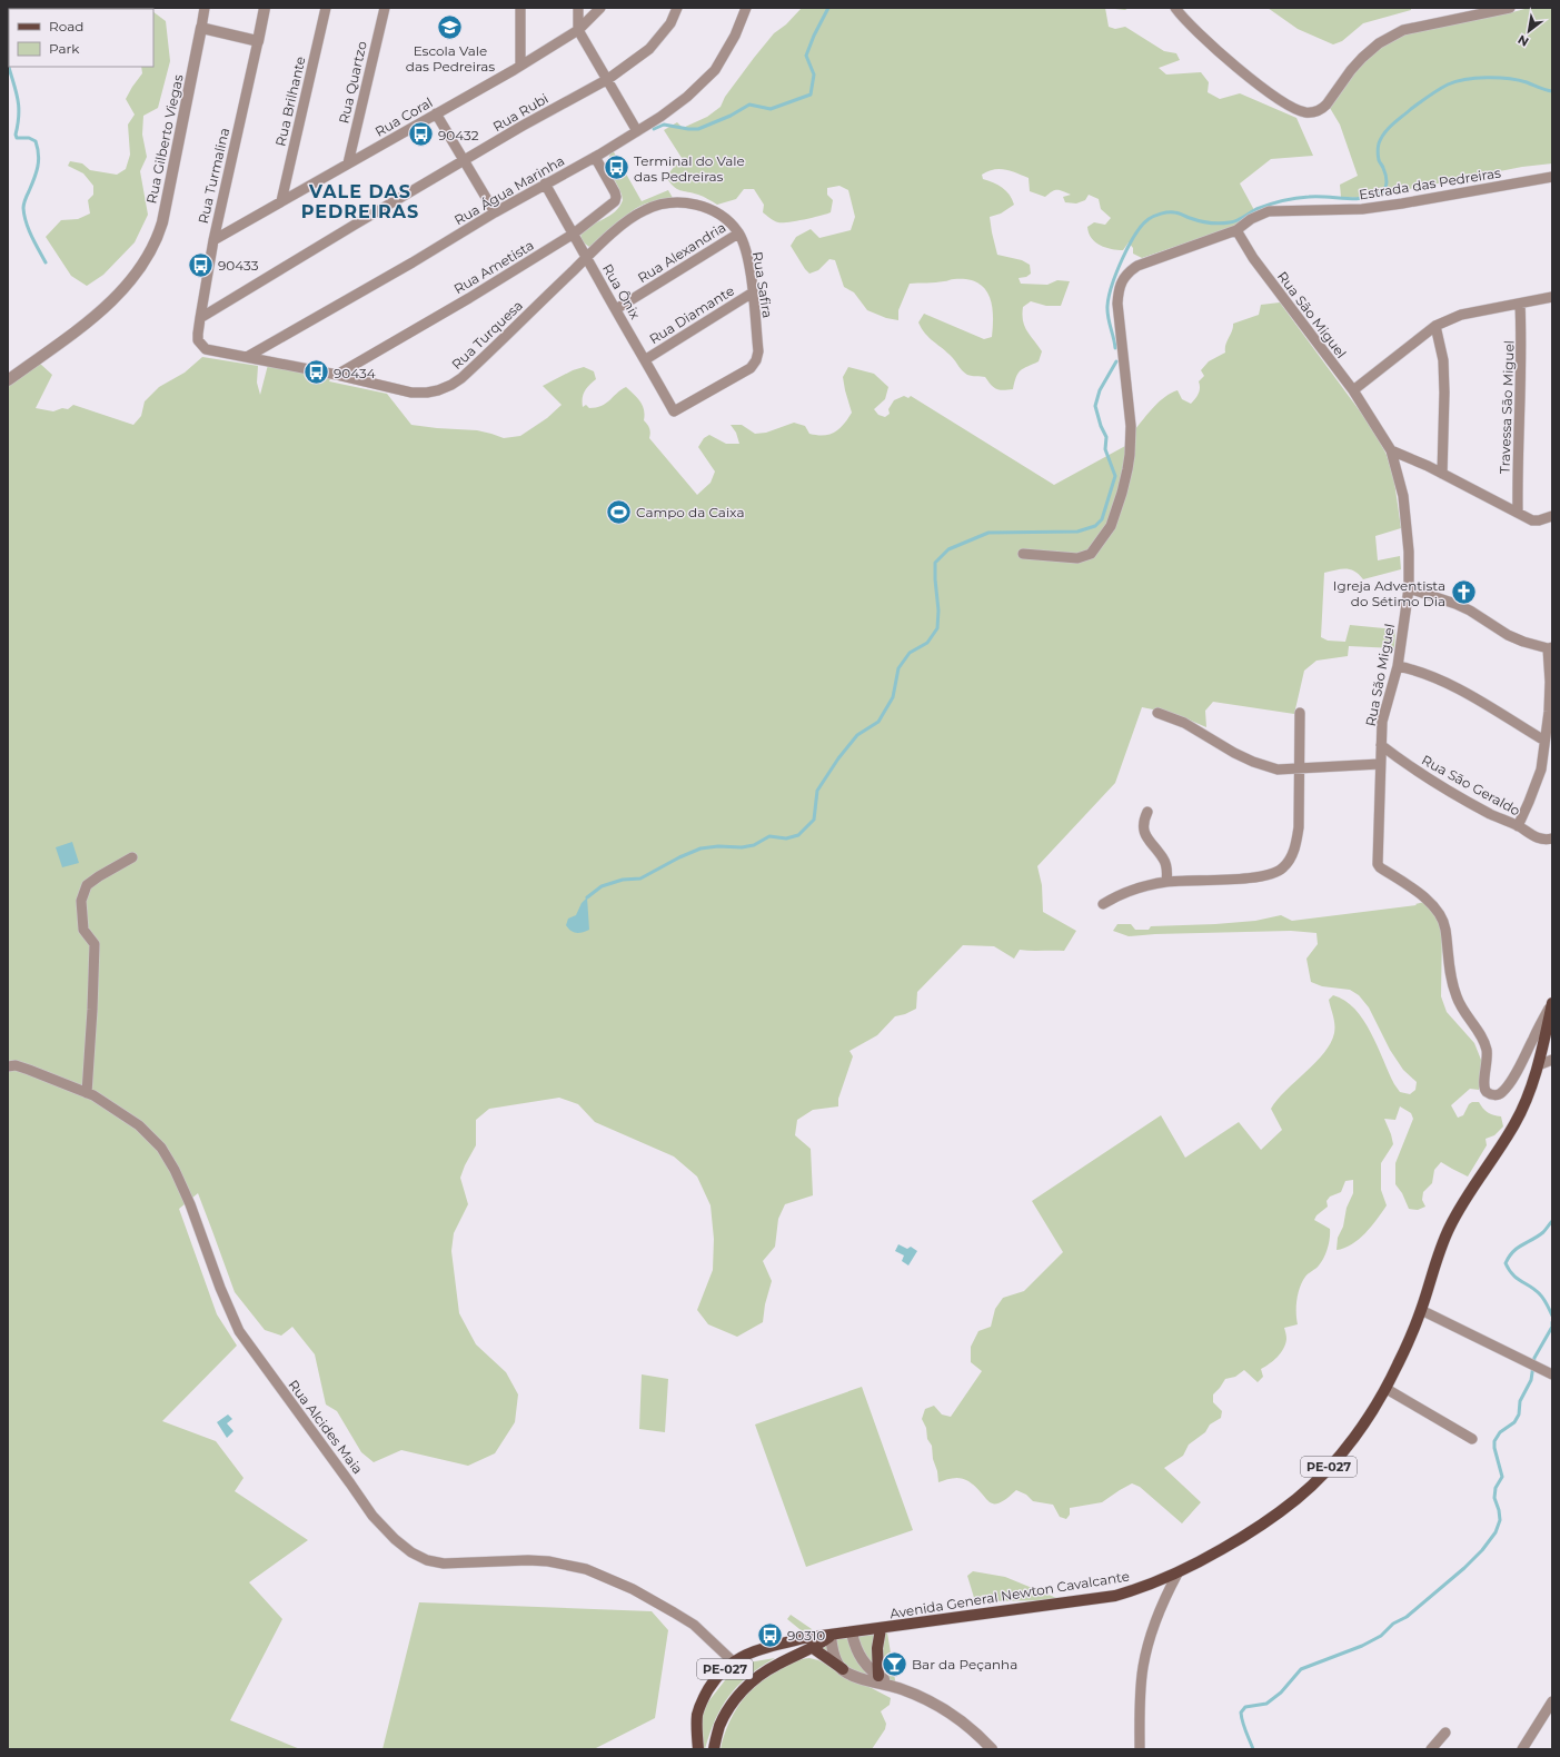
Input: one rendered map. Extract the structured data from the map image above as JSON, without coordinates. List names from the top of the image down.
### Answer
{
  "streets": {
    "main road": ["PE-027", "Avenida General Newton Cavalcante"],
    "street": [
      "Rua Quartzo",
      "Rua Brilhante",
      "Rua Rubi",
      "Rua Coral",
      "Rua Gilberto Viegas",
      "Rua Turmalina",
      "Estrada das Pedreiras",
      "Rua Água Marinha",
      "Rua Alexandria",
      "Rua Ametista",
      "Rua Safira",
      "Rua Ônix",
      "Rua Diamante",
      "Rua São Miguel",
      "Rua Turquesa",
      "Travessa São Miguel",
      "Rua São Geraldo",
      "Rua Alcides Maia"
    ]
  },
  "crossings": [
    ["Rua Quartzo", "Rua Coral"],
    ["Rua Brilhante", "Rua Coral"],
    ["Rua Rubi", "Rua Turmalina"],
    ["Rua Coral", "Rua Turmalina"],
    ["Rua Turmalina", "Rua Turquesa"],
    ["Estrada das Pedreiras", "Rua São Miguel"],
    ["Rua Água Marinha", "Rua Ametista"],
    ["Rua Água Marinha", "Rua Ônix"],
    ["Rua Água Marinha", "Rua Turquesa"],
    ["Rua Alexandria", "Rua Safira"],
    ["Rua Alexandria", "Rua Ônix"],
    ["Rua Ametista", "Rua Ônix"],
    ["Rua Ametista", "Rua Turquesa"],
    ["Rua Safira", "Rua Ônix"],
    ["Rua Safira", "Rua Diamante"],
    ["Rua Safira", "Rua Turquesa"],
    ["Rua Ônix", "Rua Diamante"],
    ["Rua Ônix", "Rua Turquesa"],
    ["Rua São Miguel", "Rua São Geraldo"],
    ["Rua São Miguel", "Avenida General Newton Cavalcante"],
    ["Rua Alcides Maia", "Avenida General Newton Cavalcante"],
    ["PE-027", "Avenida General Newton Cavalcante"]
  ],
  "districts": ["VALE DAS PEDREIRAS"],
  "places": {
    "school or university": ["Escola Vale das Pedreiras"],
    "bus stop": [
      "90432",
      "Terminal do Vale das Pedreiras",
      "90433",
      "90434",
      "90310"
    ],
    "sports": ["Campo da Caixa"],
    "church": ["Igreja Adventista do Sétimo Dia"],
    "bar": ["Bar da Peçanha"]
  },
  "legend": ["Road", "Park"],
  "north": "bottom left"
}
